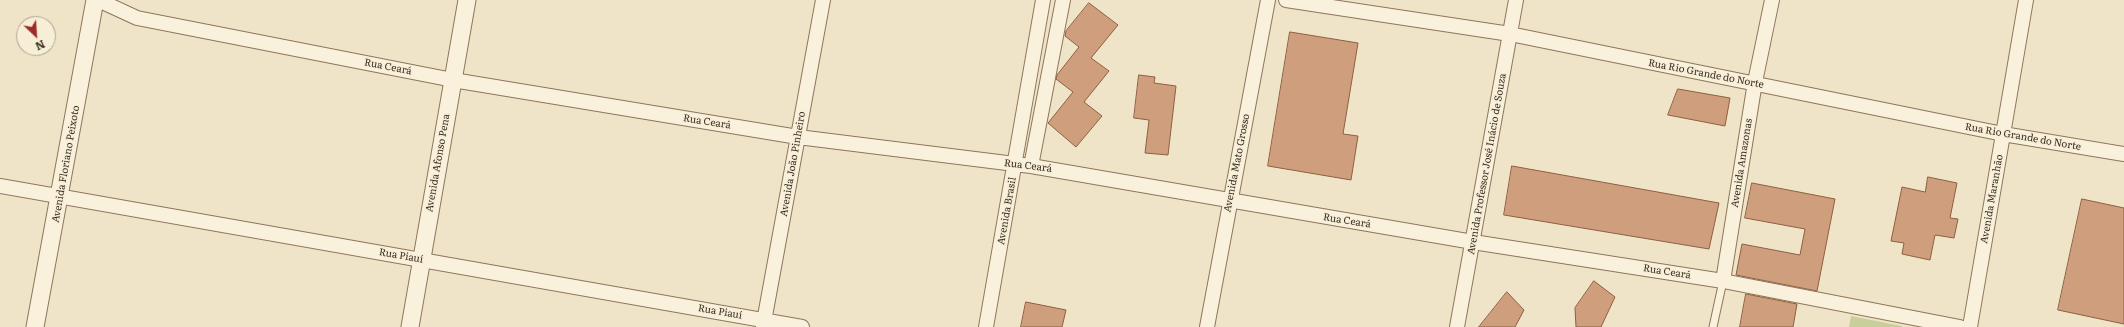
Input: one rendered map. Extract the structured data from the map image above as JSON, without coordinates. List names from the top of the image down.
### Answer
{
  "streets": {
    "street": [
      "Rua Ceará",
      "Rua Rio Grande do Norte",
      "Avenida Afonso Pena",
      "Avenida Mato Grosso",
      "Avenida Amazonas",
      "Avenida Floriano Peixoto",
      "Avenida João Pinheiro",
      "Avenida Professor José Inácio de Souza",
      "Avenida Maranhão",
      "Avenida Brasil",
      "Rua Piauí"
    ]
  },
  "crossings": [
    ["Rua Ceará", "Avenida Afonso Pena"],
    ["Rua Ceará", "Avenida Mato Grosso"],
    ["Rua Ceará", "Avenida Amazonas"],
    ["Rua Ceará", "Avenida João Pinheiro"],
    ["Rua Ceará", "Avenida Professor José Inácio de Souza"],
    ["Rua Ceará", "Avenida Brasil"],
    ["Rua Rio Grande do Norte", "Avenida Amazonas"],
    ["Rua Rio Grande do Norte", "Avenida Professor José Inácio de Souza"],
    ["Rua Rio Grande do Norte", "Avenida Maranhão"],
    ["Avenida Afonso Pena", "Rua Piauí"],
    ["Avenida Floriano Peixoto", "Rua Piauí"],
    ["Avenida João Pinheiro", "Rua Piauí"]
  ],
  "north": "bottom right"
}
